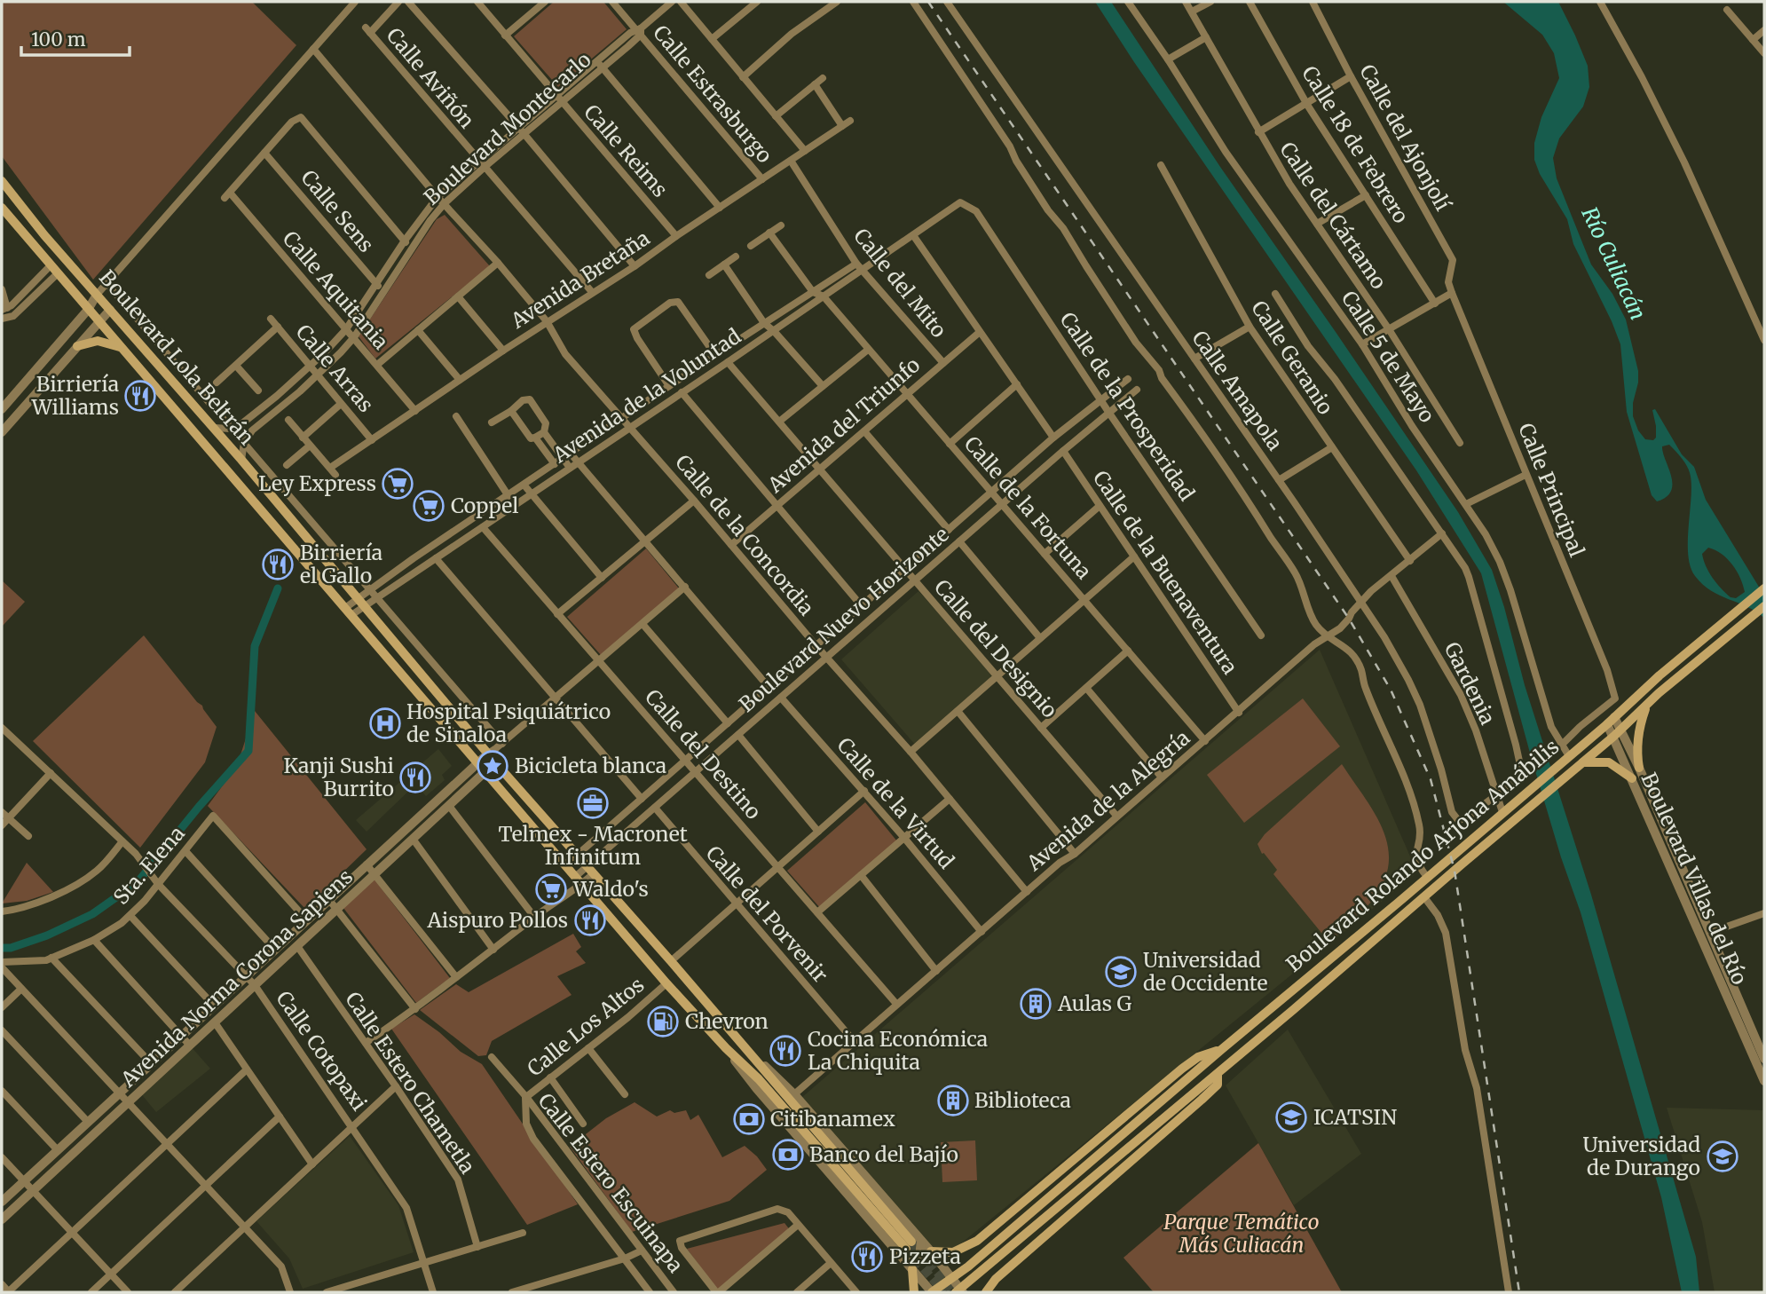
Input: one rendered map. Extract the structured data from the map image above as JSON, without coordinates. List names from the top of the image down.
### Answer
{
  "streets": {
    "main road": ["Boulevard Lola Beltrán", "Boulevard Rolando Arjona Amábilis"],
    "street": [
      "Calle Aviñón",
      "Calle Estrasburgo",
      "Boulevard Montecarlo",
      "Calle del Ajonjolí",
      "Calle 18 de Febrero",
      "Calle Reims",
      "Calle Sens",
      "Calle del Cártamo",
      "Avenida Bretaña",
      "Calle del Mito",
      "Calle Aquitania",
      "Calle 5 de Mayo",
      "Calle Geranio",
      "Calle Arras",
      "Calle Amapola",
      "Avenida de la Voluntad",
      "Calle de la Prosperidad",
      "Avenida del Triunfo",
      "Calle Principal",
      "Calle de la Fortuna",
      "Calle de la Concordia",
      "Calle de la Buenaventura",
      "Boulevard Nuevo Horizonte",
      "Calle del Designio",
      "Gardenia",
      "Calle del Destino",
      "Avenida de la Alegría",
      "Calle de la Virtud",
      "Sta. Elena",
      "Boulevard Villas del Río",
      "Calle del Porvenir",
      "Avenida Norma Corona Sapiens",
      "Calle Los Altos",
      "Calle Cotopaxi",
      "Calle Estero Chametla",
      "Calle Estero Escuinapa"
    ]
  },
  "crossings": [
    ["Calle Aviñón", "Boulevard Montecarlo"],
    ["Calle Aviñón", "Avenida Bretaña"],
    ["Calle Estrasburgo", "Boulevard Montecarlo"],
    ["Calle Estrasburgo", "Avenida Bretaña"],
    ["Boulevard Montecarlo", "Calle Reims"],
    ["Boulevard Montecarlo", "Calle Sens"],
    ["Boulevard Montecarlo", "Calle Aquitania"],
    ["Boulevard Montecarlo", "Calle Arras"],
    ["Boulevard Montecarlo", "Calle de la Concordia"],
    ["Calle del Ajonjolí", "Calle Principal"],
    ["Calle Reims", "Avenida Bretaña"],
    ["Calle Sens", "Calle Aquitania"],
    ["Avenida Bretaña", "Calle del Mito"],
    ["Avenida Bretaña", "Calle Aquitania"],
    ["Avenida Bretaña", "Calle Arras"],
    ["Avenida Bretaña", "Calle de la Concordia"],
    ["Calle del Mito", "Avenida de la Voluntad"],
    ["Calle del Mito", "Avenida del Triunfo"],
    ["Calle 5 de Mayo", "Calle Principal"],
    ["Calle 5 de Mayo", "Boulevard Rolando Arjona Amábilis"],
    ["Boulevard Lola Beltrán", "Avenida de la Voluntad"],
    ["Boulevard Lola Beltrán", "Boulevard Nuevo Horizonte"],
    ["Boulevard Lola Beltrán", "Avenida de la Alegría"],
    ["Boulevard Lola Beltrán", "Boulevard Rolando Arjona Amábilis"],
    ["Boulevard Lola Beltrán", "Avenida Norma Corona Sapiens"],
    ["Boulevard Lola Beltrán", "Calle Los Altos"],
    ["Calle Geranio", "Avenida de la Alegría"],
    ["Calle Amapola", "Gardenia"],
    ["Calle Amapola", "Avenida de la Alegría"],
    ["Avenida de la Voluntad", "Calle de la Prosperidad"],
    ["Avenida de la Voluntad", "Calle de la Fortuna"],
    ["Avenida de la Voluntad", "Calle de la Concordia"],
    ["Avenida de la Voluntad", "Calle del Designio"],
    ["Avenida de la Voluntad", "Calle del Destino"],
    ["Calle de la Prosperidad", "Boulevard Nuevo Horizonte"],
    ["Avenida del Triunfo", "Calle de la Fortuna"],
    ["Avenida del Triunfo", "Calle de la Concordia"],
    ["Avenida del Triunfo", "Calle del Designio"],
    ["Calle de la Fortuna", "Boulevard Nuevo Horizonte"],
    ["Calle de la Fortuna", "Avenida de la Alegría"],
    ["Calle de la Concordia", "Boulevard Nuevo Horizonte"],
    ["Calle de la Concordia", "Avenida de la Alegría"],
    ["Calle de la Buenaventura", "Boulevard Nuevo Horizonte"],
    ["Calle de la Buenaventura", "Avenida de la Alegría"],
    ["Boulevard Nuevo Horizonte", "Calle del Designio"],
    ["Boulevard Nuevo Horizonte", "Calle del Destino"],
    ["Boulevard Nuevo Horizonte", "Calle de la Virtud"],
    ["Boulevard Nuevo Horizonte", "Calle del Porvenir"],
    ["Boulevard Nuevo Horizonte", "Calle Estero Chametla"],
    ["Calle del Designio", "Avenida de la Alegría"],
    ["Gardenia", "Avenida de la Alegría"],
    ["Gardenia", "Boulevard Rolando Arjona Amábilis"],
    ["Calle del Destino", "Avenida de la Alegría"],
    ["Avenida de la Alegría", "Calle de la Virtud"],
    ["Avenida de la Alegría", "Calle del Porvenir"],
    ["Boulevard Rolando Arjona Amábilis", "Boulevard Villas del Río"],
    ["Sta. Elena", "Avenida Norma Corona Sapiens"],
    ["Sta. Elena", "Calle Cotopaxi"],
    ["Avenida Norma Corona Sapiens", "Calle Cotopaxi"],
    ["Avenida Norma Corona Sapiens", "Calle Estero Chametla"],
    ["Calle Los Altos", "Calle Estero Escuinapa"]
  ],
  "water": ["Río Culiacán"],
  "parks": ["Parque Temático Más Culiacán"],
  "places": {
    "restaurant": [
      "Birriería Williams",
      "Birriería el Gallo",
      "Kanji Sushi Burrito",
      "Aispuro Pollos",
      "Cocina Económica La Chiquita",
      "Pizzeta"
    ],
    "supermarket": ["Ley Express", "Coppel", "Waldo's"],
    "hospital": ["Hospital Psiquiátrico de Sinaloa"],
    "place": ["Bicicleta blanca"],
    "office": ["Telmex - Macronet Infinitum"],
    "school or university": ["Universidad de Occidente", "ICATSIN", "Universidad de Durango"],
    "building": ["Aulas G", "Biblioteca"],
    "fuel station": ["Chevron"],
    "bank": ["Citibanamex", "Banco del Bajío"]
  },
  "scale_bar": "100 m"
}
